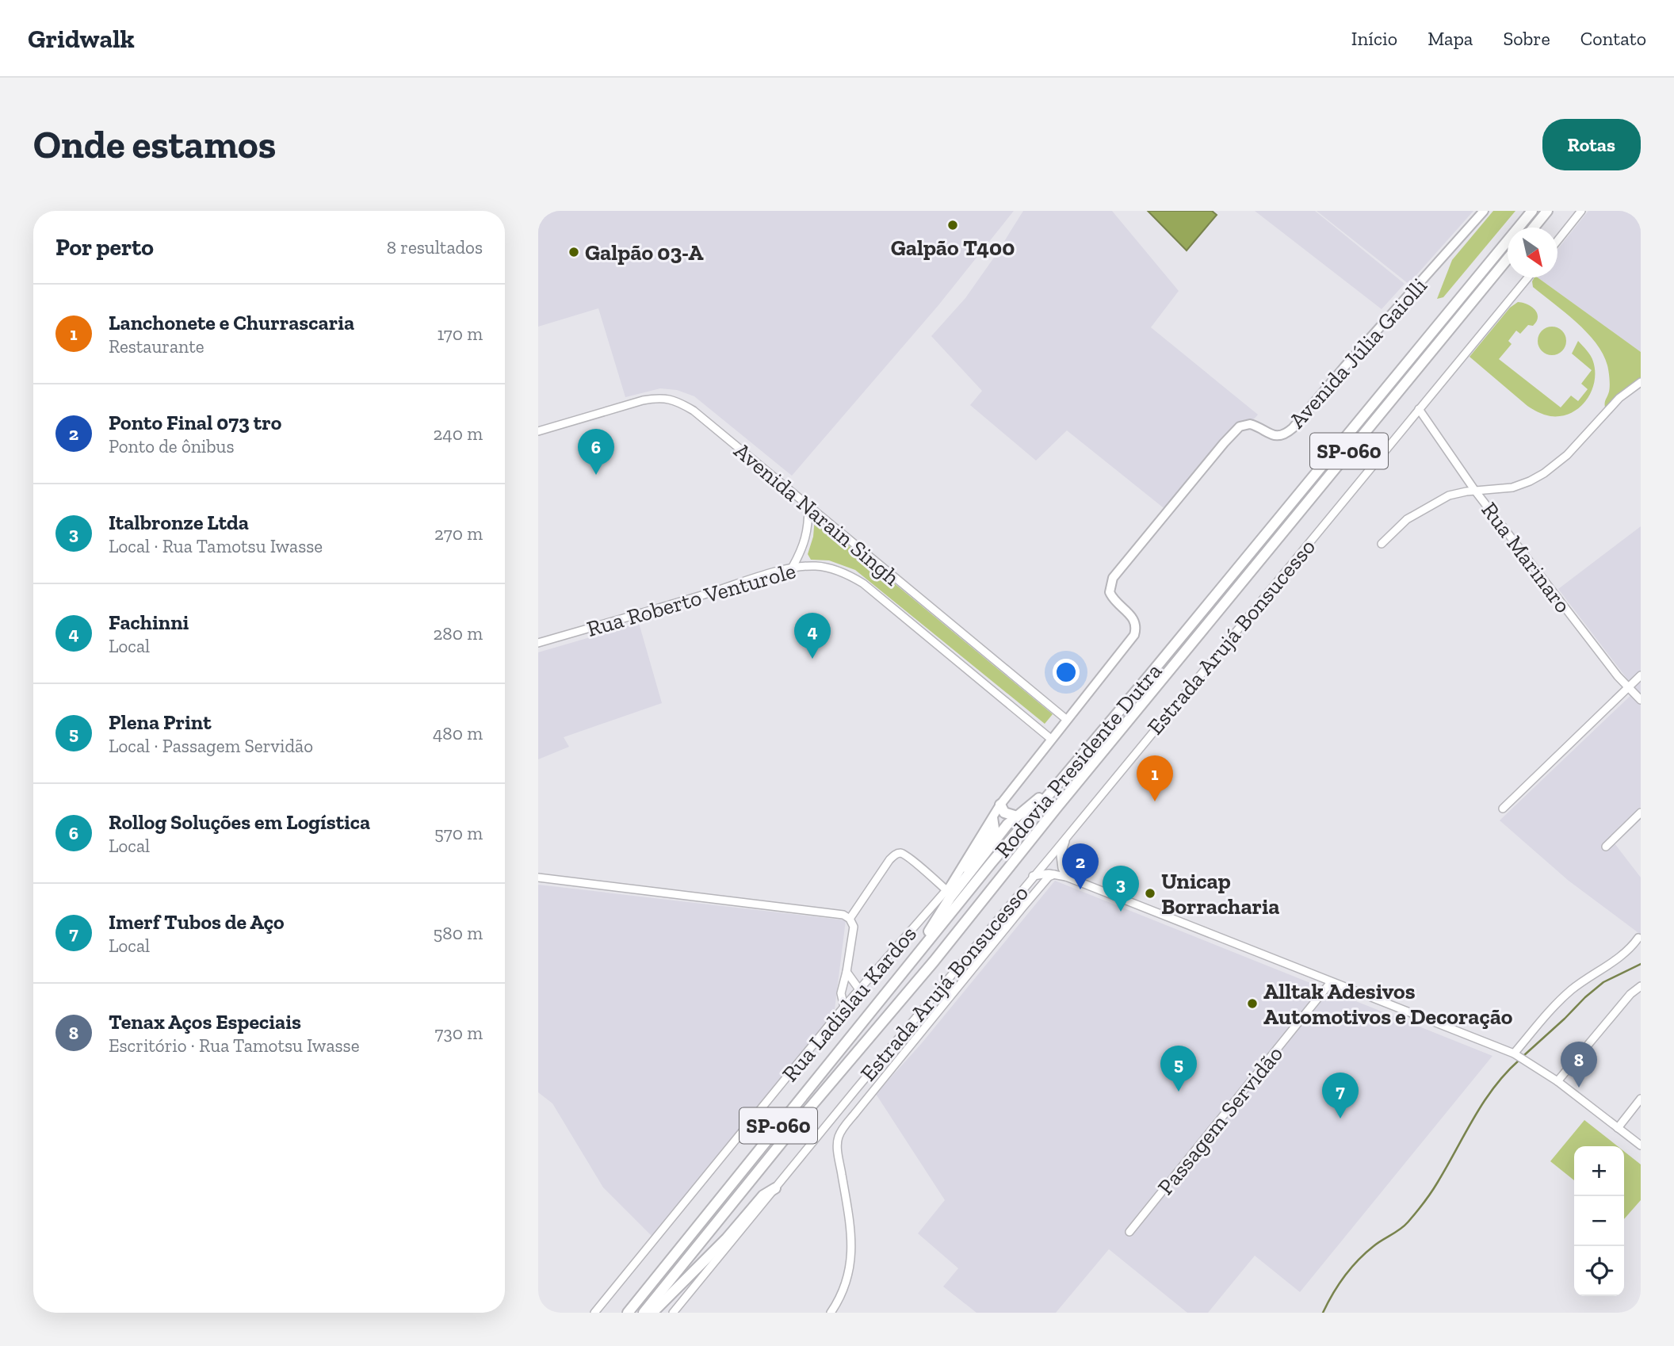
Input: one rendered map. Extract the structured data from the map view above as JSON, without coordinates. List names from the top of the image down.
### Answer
{
  "streets": {
    "highway": ["SP-060", "Rodovia Presidente Dutra"],
    "main road": ["Avenida Júlia Gaiolli"],
    "street": [
      "Avenida Narain Singh",
      "Rua Marinaro",
      "Rua Roberto Venturole",
      "Estrada Arujá Bonsucesso",
      "Rua Ladislau Kardos",
      "Passagem Servidão"
    ]
  },
  "crossings": [
    ["Avenida Júlia Gaiolli", "Avenida Narain Singh"],
    ["Avenida Júlia Gaiolli", "Rua Roberto Venturole"],
    ["Rua Marinaro", "Estrada Arujá Bonsucesso"]
  ],
  "places": [
    "Galpão T400",
    "Galpão 03-A",
    "Unicap Borracharia",
    "Alltak Adesivos Automotivos e Decoração"
  ],
  "north": "bottom right",
  "page": {
    "header": "Gridwalk",
    "nav": [
      "Início",
      "Mapa",
      "Sobre",
      "Contato"
    ],
    "buttons": "Rotas",
    "title": "Onde estamos",
    "heading": ["Por perto", "8 resultados"],
    "list": [
      {
        "mark": "1",
        "name": "Lanchonete e Churrascaria",
        "note": "Restaurante",
        "value": "170 m"
      },
      {
        "mark": "2",
        "name": "Ponto Final 073 tro",
        "note": "Ponto de ônibus",
        "value": "240 m"
      },
      {
        "mark": "3",
        "name": "Italbronze Ltda",
        "note": "Local · Rua Tamotsu Iwasse",
        "value": "270 m"
      },
      {
        "mark": "4",
        "name": "Fachinni",
        "note": "Local",
        "value": "280 m"
      },
      {
        "mark": "5",
        "name": "Plena Print",
        "note": "Local · Passagem Servidão",
        "value": "480 m"
      },
      {
        "mark": "6",
        "name": "Rollog Soluções em Logística",
        "note": "Local",
        "value": "570 m"
      },
      {
        "mark": "7",
        "name": "Imerf Tubos de Aço",
        "note": "Local",
        "value": "580 m"
      },
      {
        "mark": "8",
        "name": "Tenax Aços Especiais",
        "note": "Escritório · Rua Tamotsu Iwasse",
        "value": "730 m"
      }
    ],
    "pins": [
      "6",
      "4",
      "1",
      "2",
      "3",
      "8",
      "5",
      "7"
    ],
    "map_buttons": ["+", "−"]
  }
}
